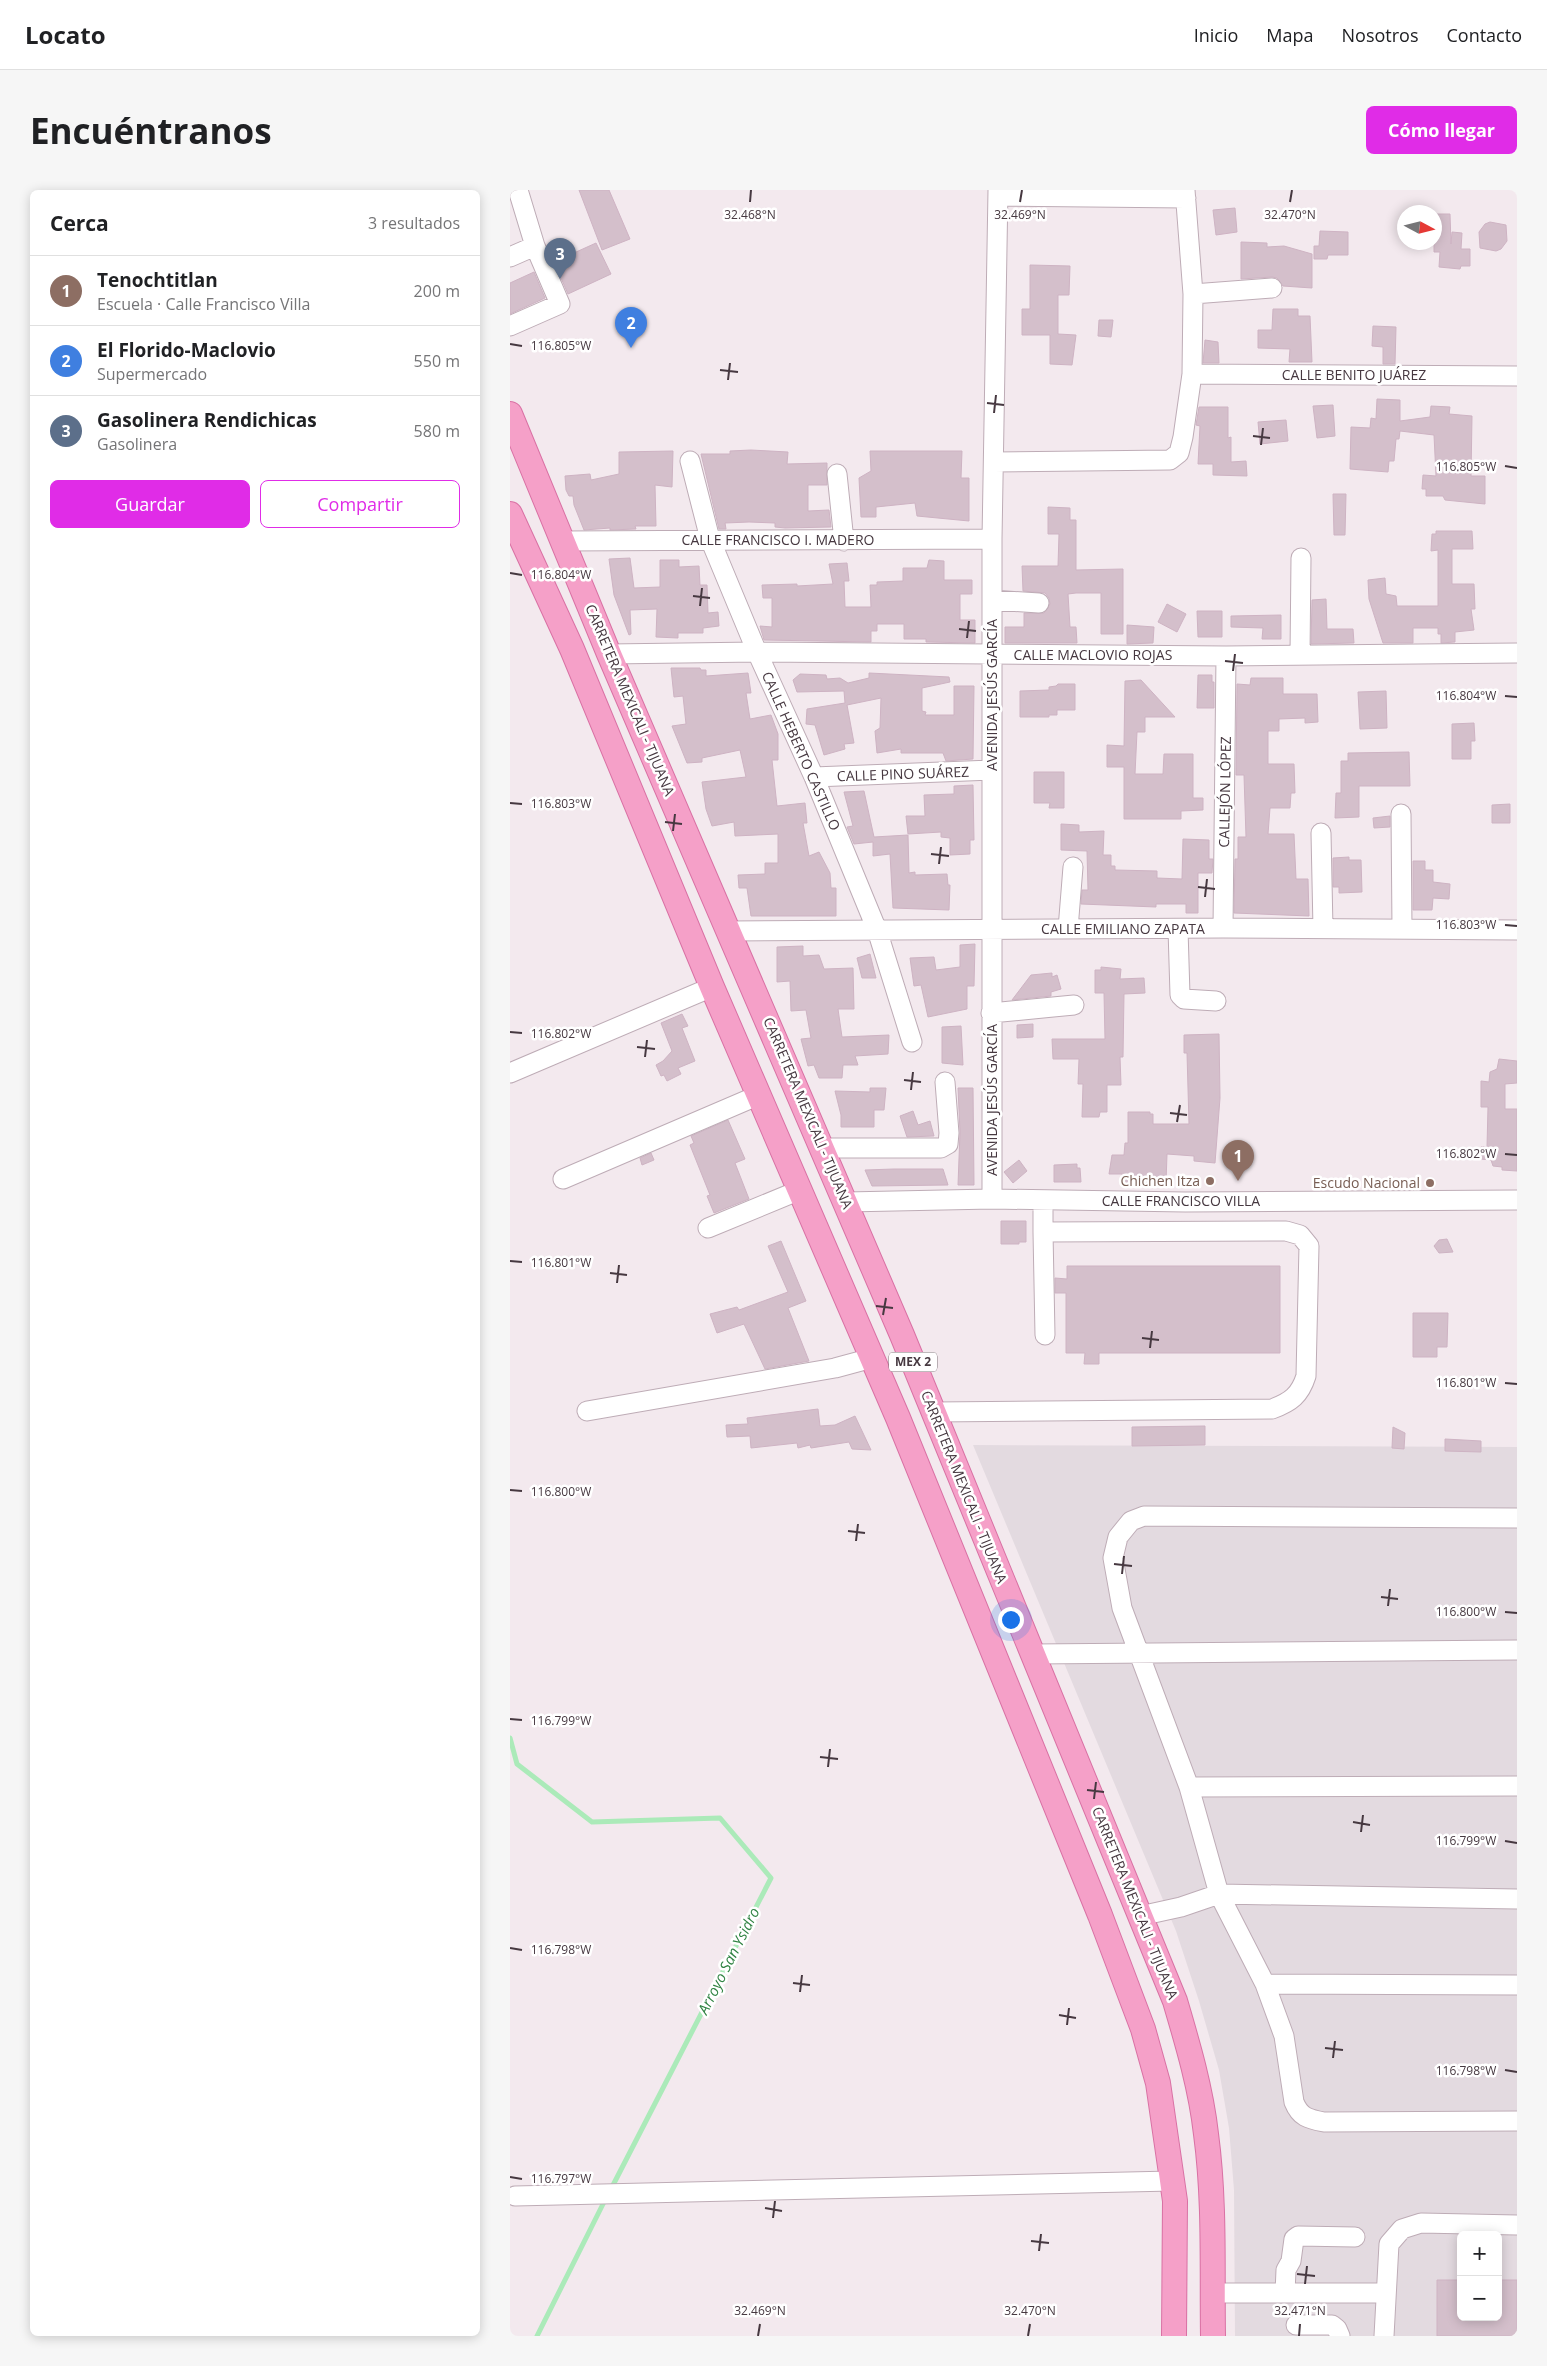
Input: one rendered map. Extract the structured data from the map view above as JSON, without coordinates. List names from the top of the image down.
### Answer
{
  "streets": {
    "main road": ["CARRETERA MEXICALI - TIJUANA", "MEX 2"],
    "street": [
      "CALLE BENITO JUÁREZ",
      "CALLE FRANCISCO I. MADERO",
      "CALLE MACLOVIO ROJAS",
      "AVENIDA JESÚS GARCÍA",
      "CALLE HEBERTO CASTILLO",
      "CALLE PINO SUÁREZ",
      "CALLEJÓN LÓPEZ",
      "CALLE EMILIANO ZAPATA",
      "CALLE FRANCISCO VILLA"
    ]
  },
  "crossings": [
    ["CALLE FRANCISCO I. MADERO", "AVENIDA JESÚS GARCÍA"],
    ["CALLE FRANCISCO I. MADERO", "CARRETERA MEXICALI - TIJUANA"],
    ["CALLE FRANCISCO I. MADERO", "CALLE HEBERTO CASTILLO"],
    ["CALLE MACLOVIO ROJAS", "AVENIDA JESÚS GARCÍA"],
    ["CALLE MACLOVIO ROJAS", "CARRETERA MEXICALI - TIJUANA"],
    ["CALLE MACLOVIO ROJAS", "CALLE HEBERTO CASTILLO"],
    ["CALLE MACLOVIO ROJAS", "CALLEJÓN LÓPEZ"],
    ["AVENIDA JESÚS GARCÍA", "CALLE PINO SUÁREZ"],
    ["AVENIDA JESÚS GARCÍA", "CALLE EMILIANO ZAPATA"],
    ["AVENIDA JESÚS GARCÍA", "CALLE FRANCISCO VILLA"],
    ["CARRETERA MEXICALI - TIJUANA", "CALLE EMILIANO ZAPATA"],
    ["CARRETERA MEXICALI - TIJUANA", "CALLE FRANCISCO VILLA"],
    ["CALLE HEBERTO CASTILLO", "CALLE PINO SUÁREZ"],
    ["CALLE HEBERTO CASTILLO", "CALLE EMILIANO ZAPATA"],
    ["CALLEJÓN LÓPEZ", "CALLE EMILIANO ZAPATA"]
  ],
  "water": ["Arroyo San Ysidro"],
  "places": ["Chichen Itza", "Escudo Nacional"],
  "north": "right",
  "page": {
    "header": "Locato",
    "nav": [
      "Inicio",
      "Mapa",
      "Nosotros",
      "Contacto"
    ],
    "buttons": [
      "Cómo llegar",
      ["Guardar", "Compartir"]
    ],
    "title": "Encuéntranos",
    "heading": ["Cerca", "3 resultados"],
    "pins": ["3", "2", "1"],
    "list": [
      {
        "mark": "1",
        "name": "Tenochtitlan",
        "note": "Escuela · Calle Francisco Villa",
        "value": "200 m"
      },
      {
        "mark": "2",
        "name": "El Florido-Maclovio",
        "note": "Supermercado",
        "value": "550 m"
      },
      {
        "mark": "3",
        "name": "Gasolinera Rendichicas",
        "note": "Gasolinera",
        "value": "580 m"
      }
    ],
    "map_buttons": ["+", "−"]
  },
  "coordinates": [
    "32.468°N",
    "32.469°N",
    "32.470°N",
    "116.805°W",
    "116.804°W",
    "116.803°W",
    "116.802°W",
    "116.801°W",
    "116.800°W",
    "116.799°W",
    "116.798°W",
    "116.797°W",
    "32.471°N"
  ]
}
